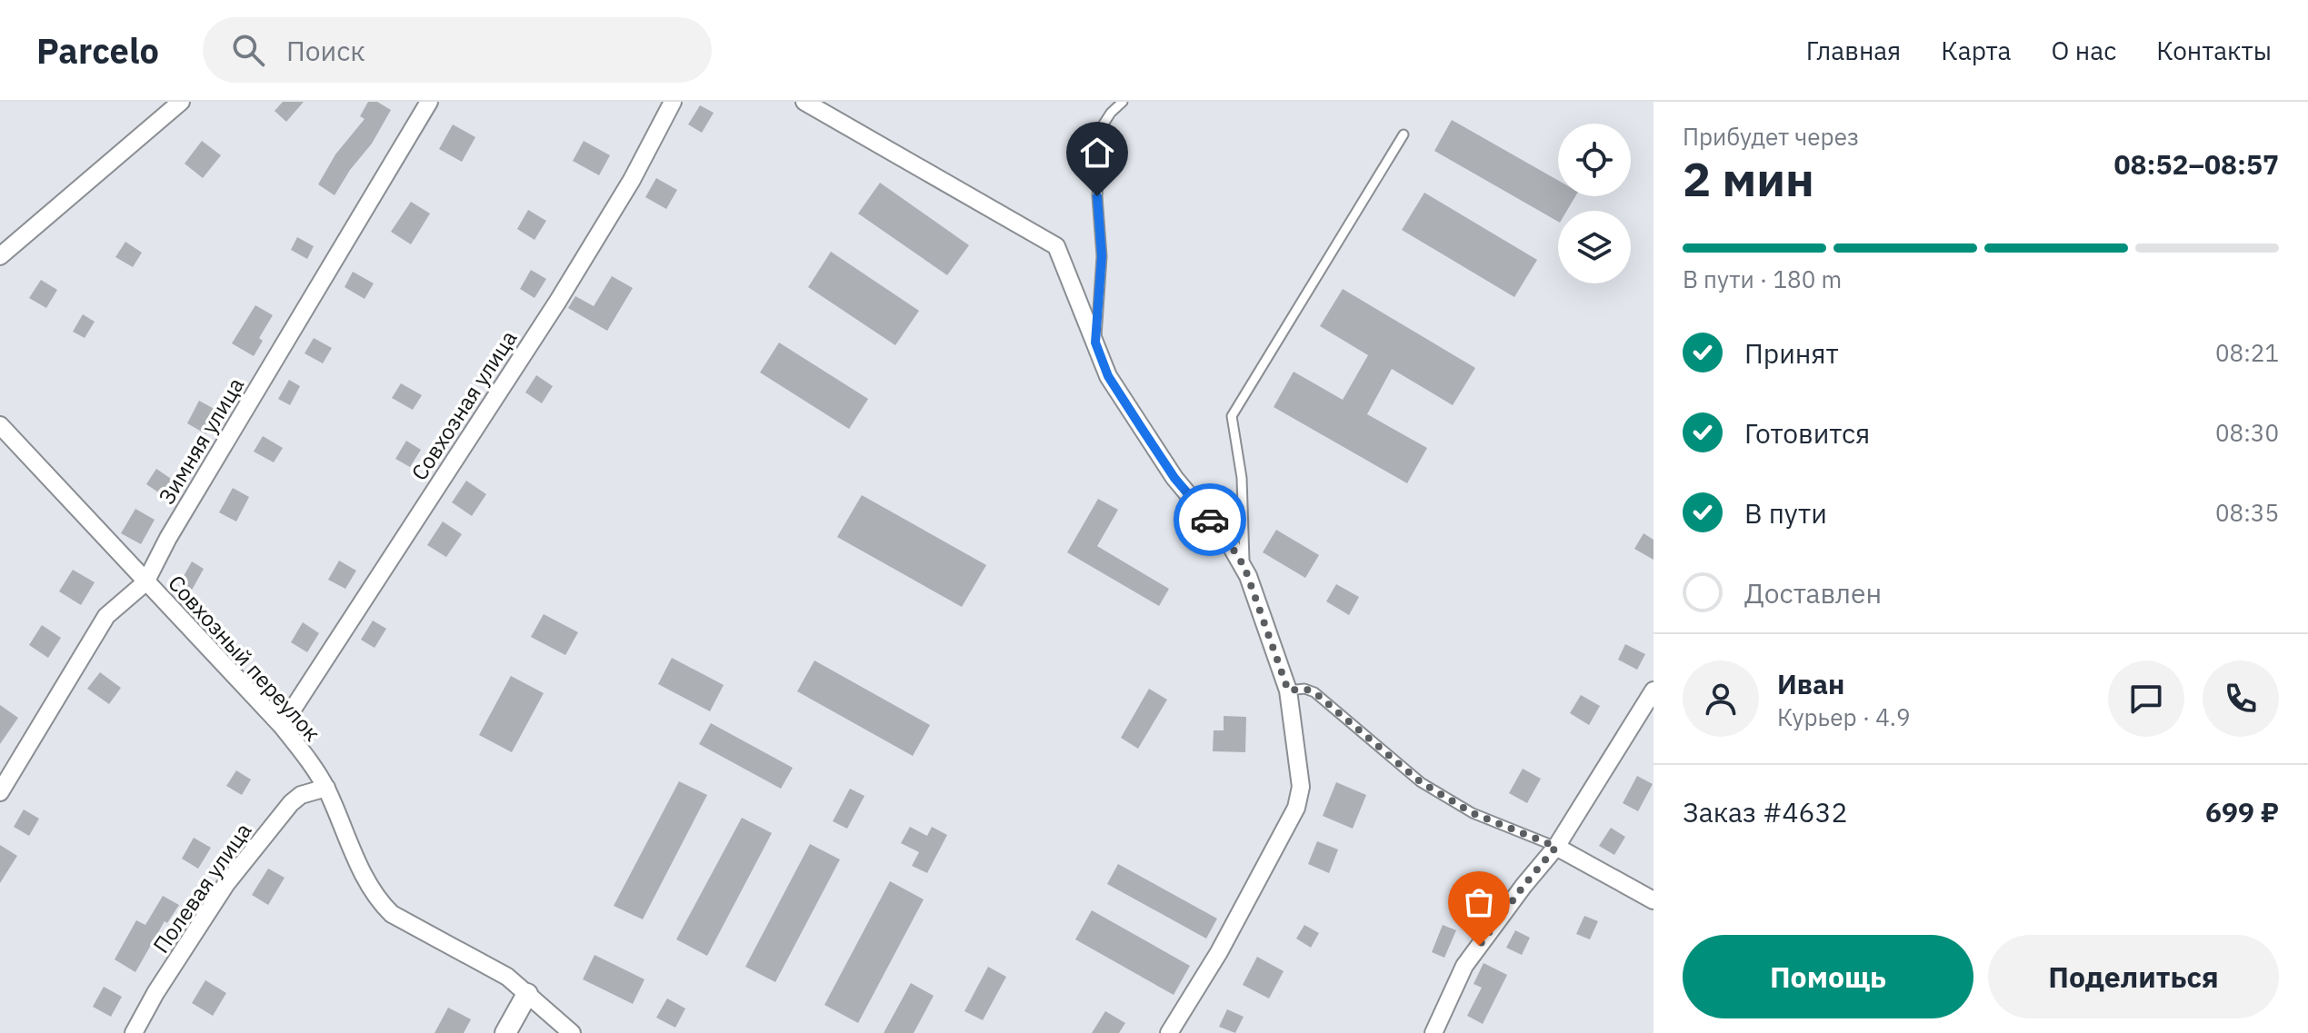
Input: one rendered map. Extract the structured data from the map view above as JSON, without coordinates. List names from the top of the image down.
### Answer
{
  "streets": {
    "street": [
      "Совхозная улица",
      "Зимняя улица",
      "Совхозный переулок",
      "Полевая улица"
    ]
  },
  "crossings": [
    ["Совхозная улица", "Совхозный переулок"],
    ["Зимняя улица", "Совхозный переулок"],
    ["Совхозный переулок", "Полевая улица"]
  ],
  "page": {
    "header": "Parcelo",
    "search": "Поиск",
    "nav": [
      "Главная",
      "Карта",
      "О нас",
      "Контакты"
    ],
    "heading": ["2 мин", "Прибудет через", "08:52–08:57"],
    "panel": [
      "Иван",
      "Курьер · 4.9",
      "Заказ #4632",
      "699 ₽"
    ],
    "bar": "В пути · 180 m",
    "list": [
      ["Принят", "08:21"],
      ["Готовится", "08:30"],
      ["В пути", "08:35"],
      "Доставлен"
    ],
    "buttons": ["Помощь", "Поделиться"]
  }
}
